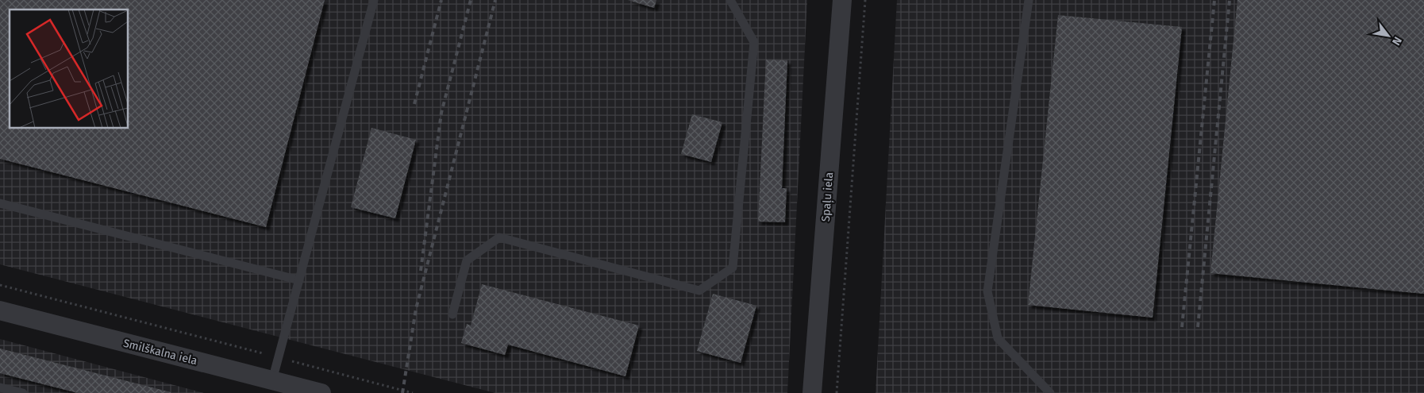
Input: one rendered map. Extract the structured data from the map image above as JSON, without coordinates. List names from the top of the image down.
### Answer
{
  "streets": {
    "street": ["Spaļu iela", "Smilškalna iela"]
  },
  "north": "bottom right"
}
